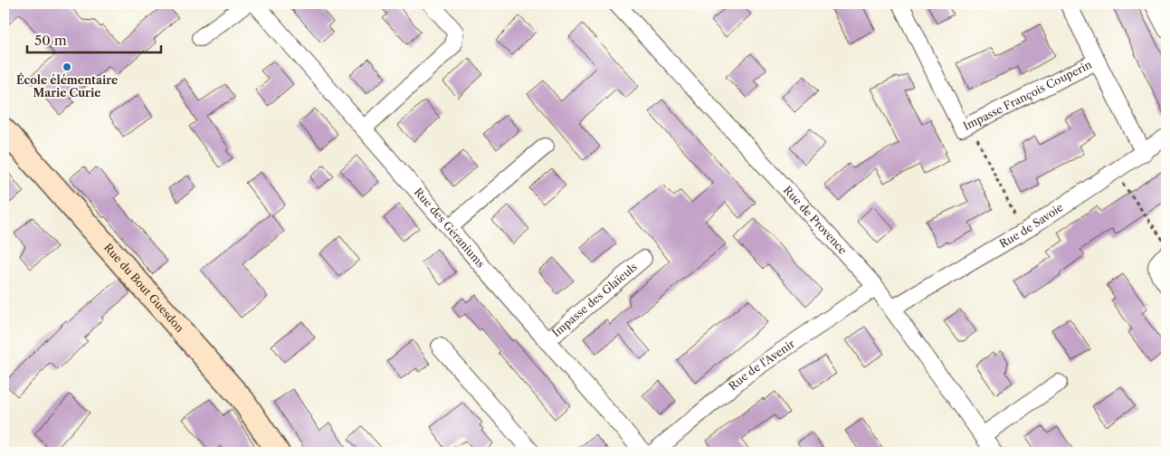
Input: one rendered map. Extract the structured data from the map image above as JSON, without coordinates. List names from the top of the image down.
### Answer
{
  "streets": {
    "street": [
      "Impasse François Couperin",
      "Rue de Provence",
      "Rue de Savoie",
      "Rue des Géraniums",
      "Rue du Bout Guesdon",
      "Impasse des Glaïeuls",
      "Rue de l'Avenir"
    ]
  },
  "crossings": [
    ["Rue de Provence", "Rue de Savoie"],
    ["Rue de Provence", "Rue de l'Avenir"],
    ["Rue des Géraniums", "Impasse des Glaïeuls"]
  ],
  "places": ["École élémentaire Marie Curie"],
  "scale_bar": "50 m"
}
